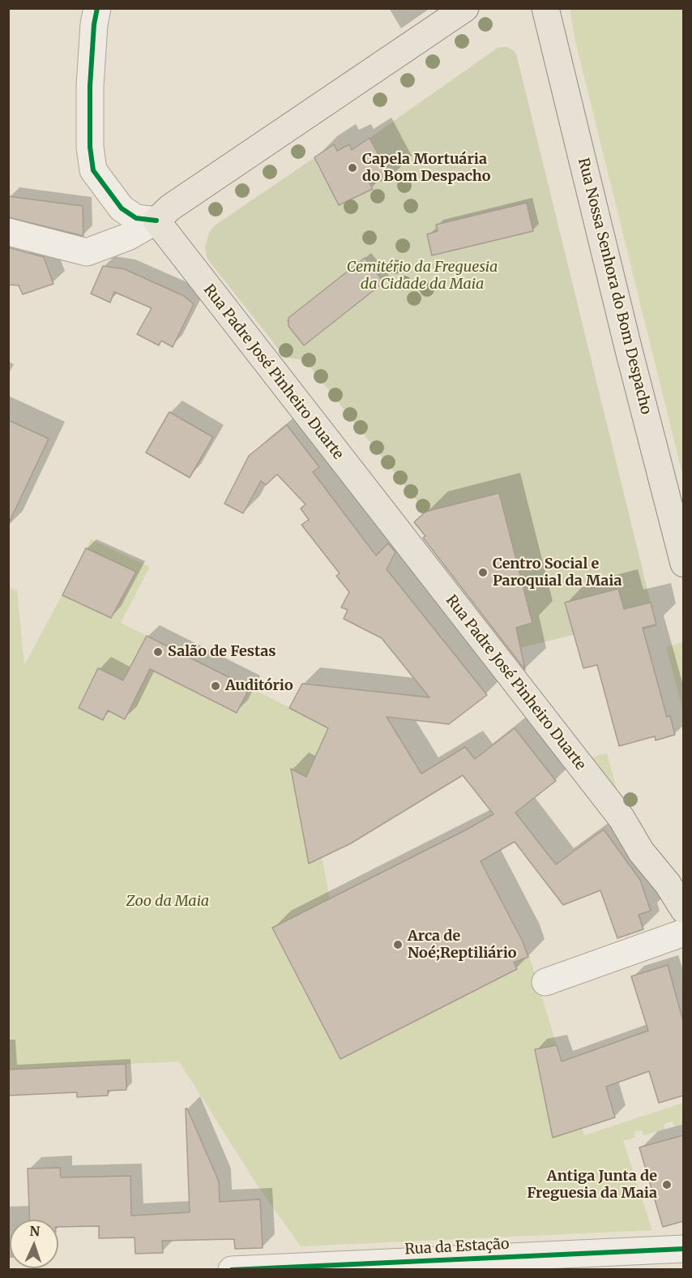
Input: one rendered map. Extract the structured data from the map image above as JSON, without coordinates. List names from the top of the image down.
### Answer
{
  "streets": {
    "main road": ["Rua Nossa Senhora do Bom Despacho", "Rua Padre José Pinheiro Duarte"],
    "street": ["Rua da Estação"]
  },
  "parks": ["Cemitério da Freguesia da Cidade da Maia", "Zoo da Maia"],
  "places": [
    "Capela Mortuária do Bom Despacho",
    "Centro Social e Paroquial da Maia",
    "Salão de Festas",
    "Auditório",
    "Arca de Noé;Reptiliário",
    "Antiga Junta de Freguesia da Maia"
  ],
  "north": "top"
}
